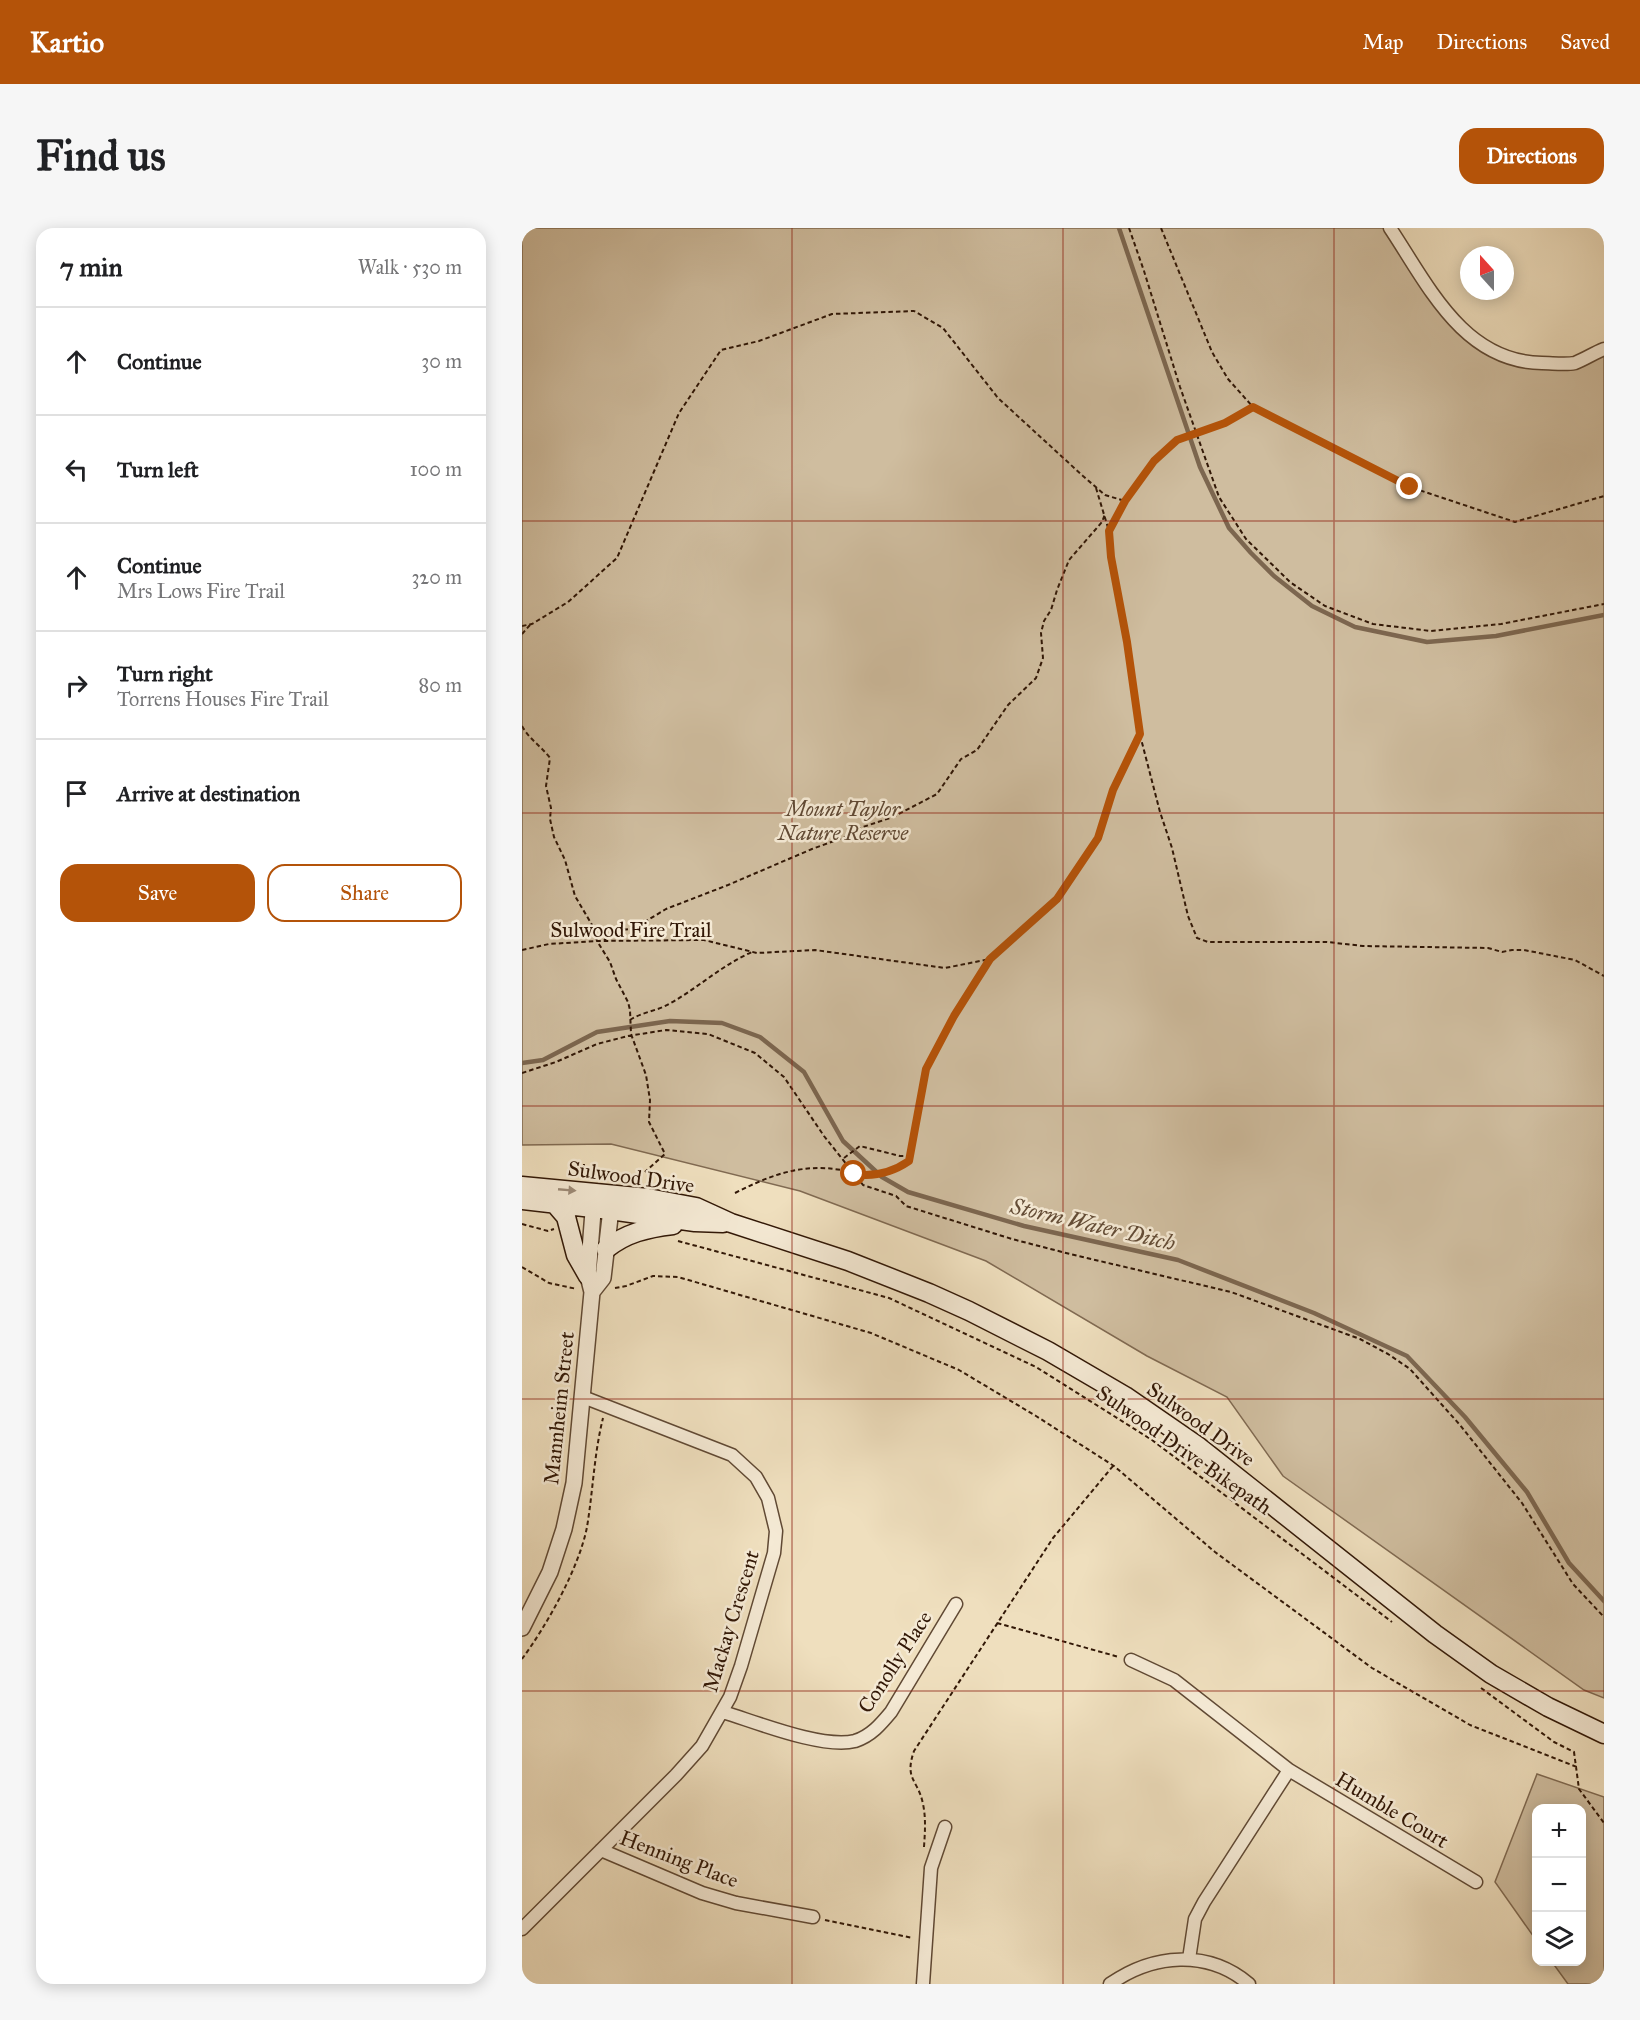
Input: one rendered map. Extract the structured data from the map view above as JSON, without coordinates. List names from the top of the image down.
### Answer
{
  "streets": {
    "main road": ["Sulwood Drive"],
    "street": [
      "Mannheim Street",
      "Mackay Crescent",
      "Conolly Place",
      "Humble Court",
      "Henning Place"
    ],
    "path": ["Sulwood Fire Trail", "Sulwood Drive Bikepath"]
  },
  "crossings": [
    ["Sulwood Drive", "Mannheim Street"],
    ["Mannheim Street", "Mackay Crescent"],
    ["Mackay Crescent", "Conolly Place"],
    ["Mackay Crescent", "Henning Place"]
  ],
  "water": ["Storm Water Ditch"],
  "parks": ["Mount Taylor Nature Reserve"],
  "north": "top",
  "page": {
    "header": "Kartio",
    "nav": ["Map", "Directions", "Saved"],
    "buttons": [
      "Directions",
      ["Save", "Share"]
    ],
    "title": "Find us",
    "heading": ["7 min", "Walk · 530 m"],
    "list": [
      ["Continue", "30 m"],
      ["Turn left", "100 m"],
      ["Continue", "Mrs Lows Fire Trail", "320 m"],
      ["Turn right", "Torrens Houses Fire Trail", "80 m"],
      "Arrive at destination"
    ],
    "map_buttons": ["+", "−"]
  }
}
